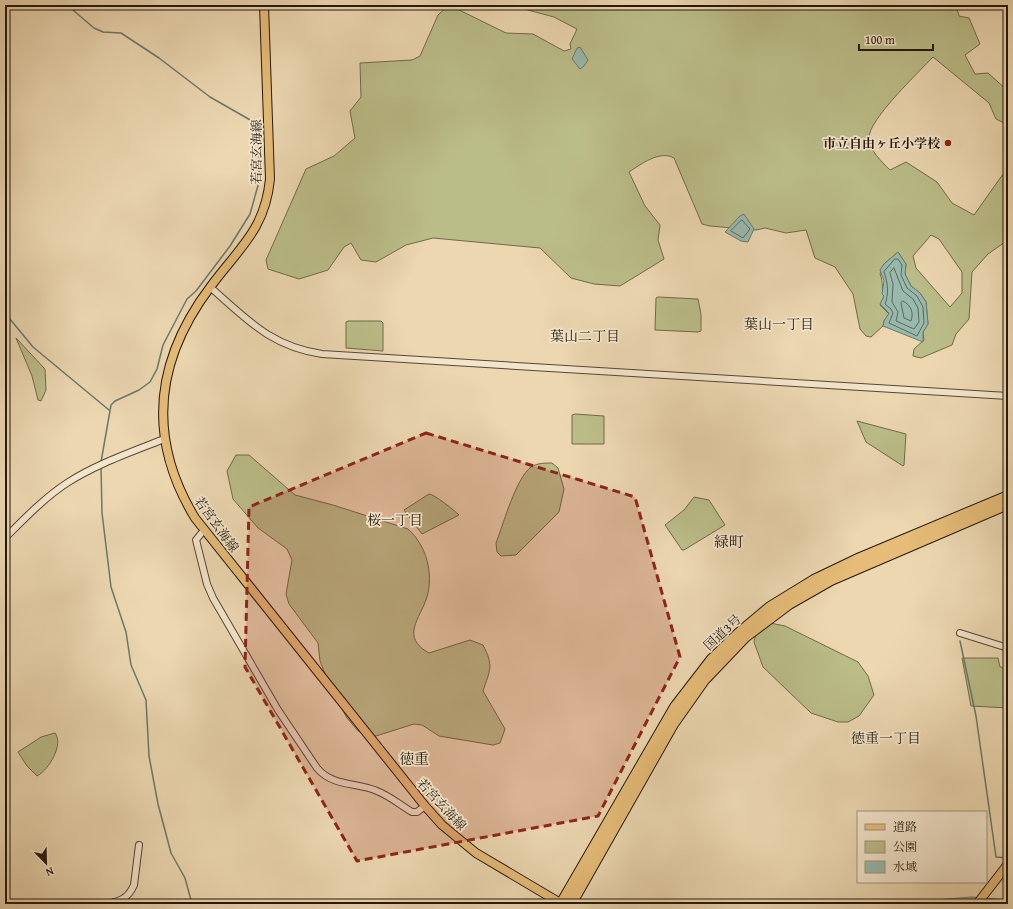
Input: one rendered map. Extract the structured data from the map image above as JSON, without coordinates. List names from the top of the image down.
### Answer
{
  "streets": {
    "highway": ["国道3号"],
    "main road": ["若宮玄海線"]
  },
  "crossings": [
    ["若宮玄海線", "国道3号"]
  ],
  "districts": [
    "葉山一丁目",
    "葉山二丁目",
    "桜一丁目",
    "緑町",
    "徳重一丁目",
    "徳重"
  ],
  "places": ["市立自由ヶ丘小学校"],
  "legend": ["道路", "公園", "水域"],
  "scale_bar": "100 m",
  "north": "bottom right"
}
